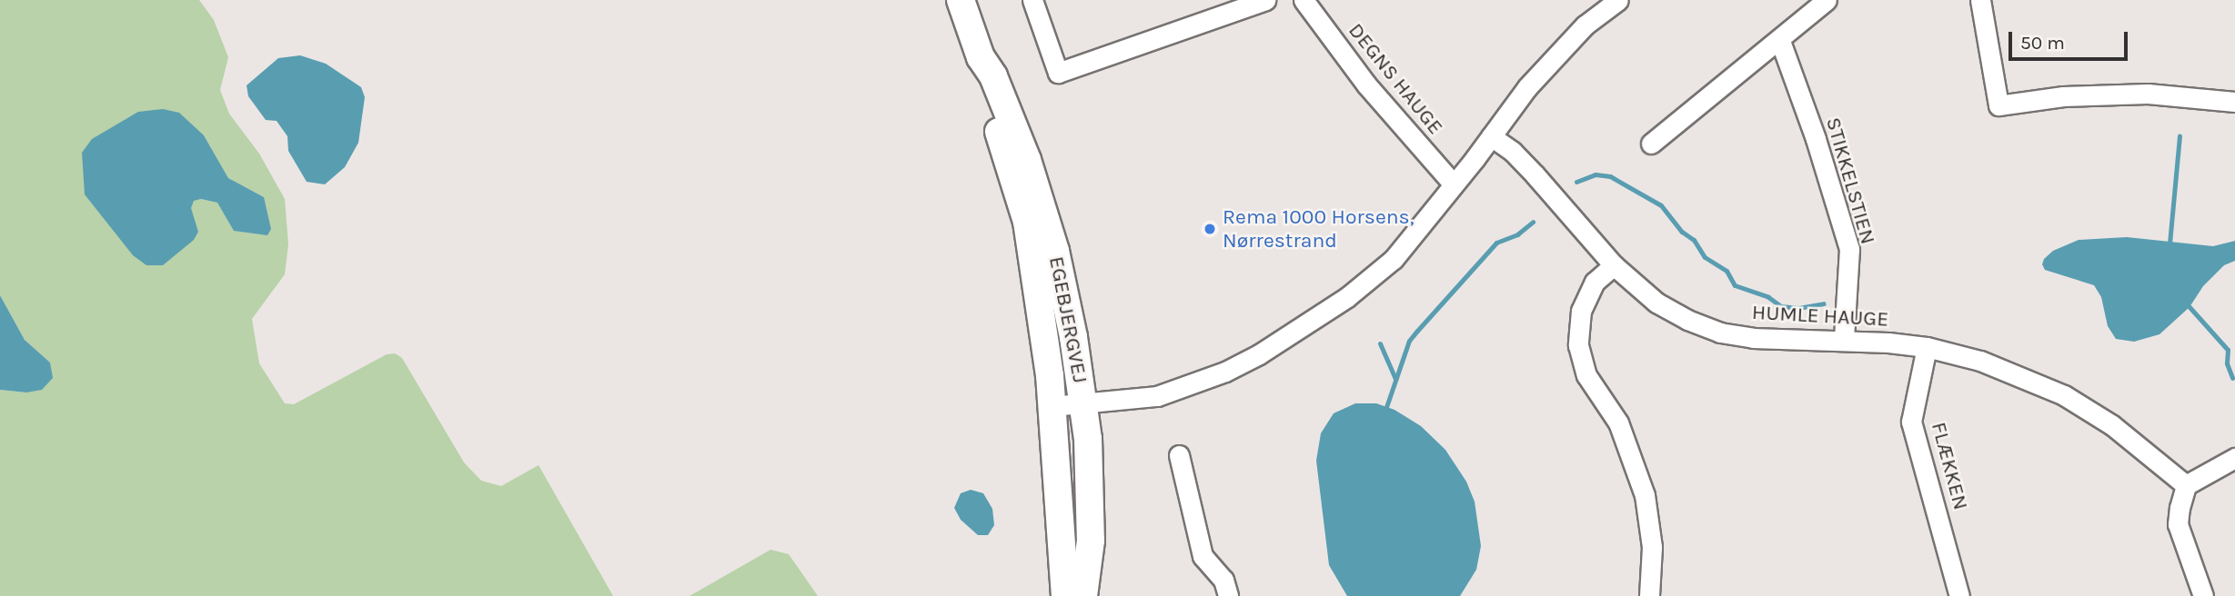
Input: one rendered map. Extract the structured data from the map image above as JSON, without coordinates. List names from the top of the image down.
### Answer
{
  "streets": {
    "street": [
      "DEGNS HAUGE",
      "STIKKELSTIEN",
      "HUMLE HAUGE",
      "EGEBJERGVEJ",
      "FLÆKKEN"
    ]
  },
  "crossings": [
    ["STIKKELSTIEN", "HUMLE HAUGE"],
    ["HUMLE HAUGE", "FLÆKKEN"]
  ],
  "places": ["Rema 1000 Horsens, Nørrestrand"],
  "scale_bar": "50 m"
}
